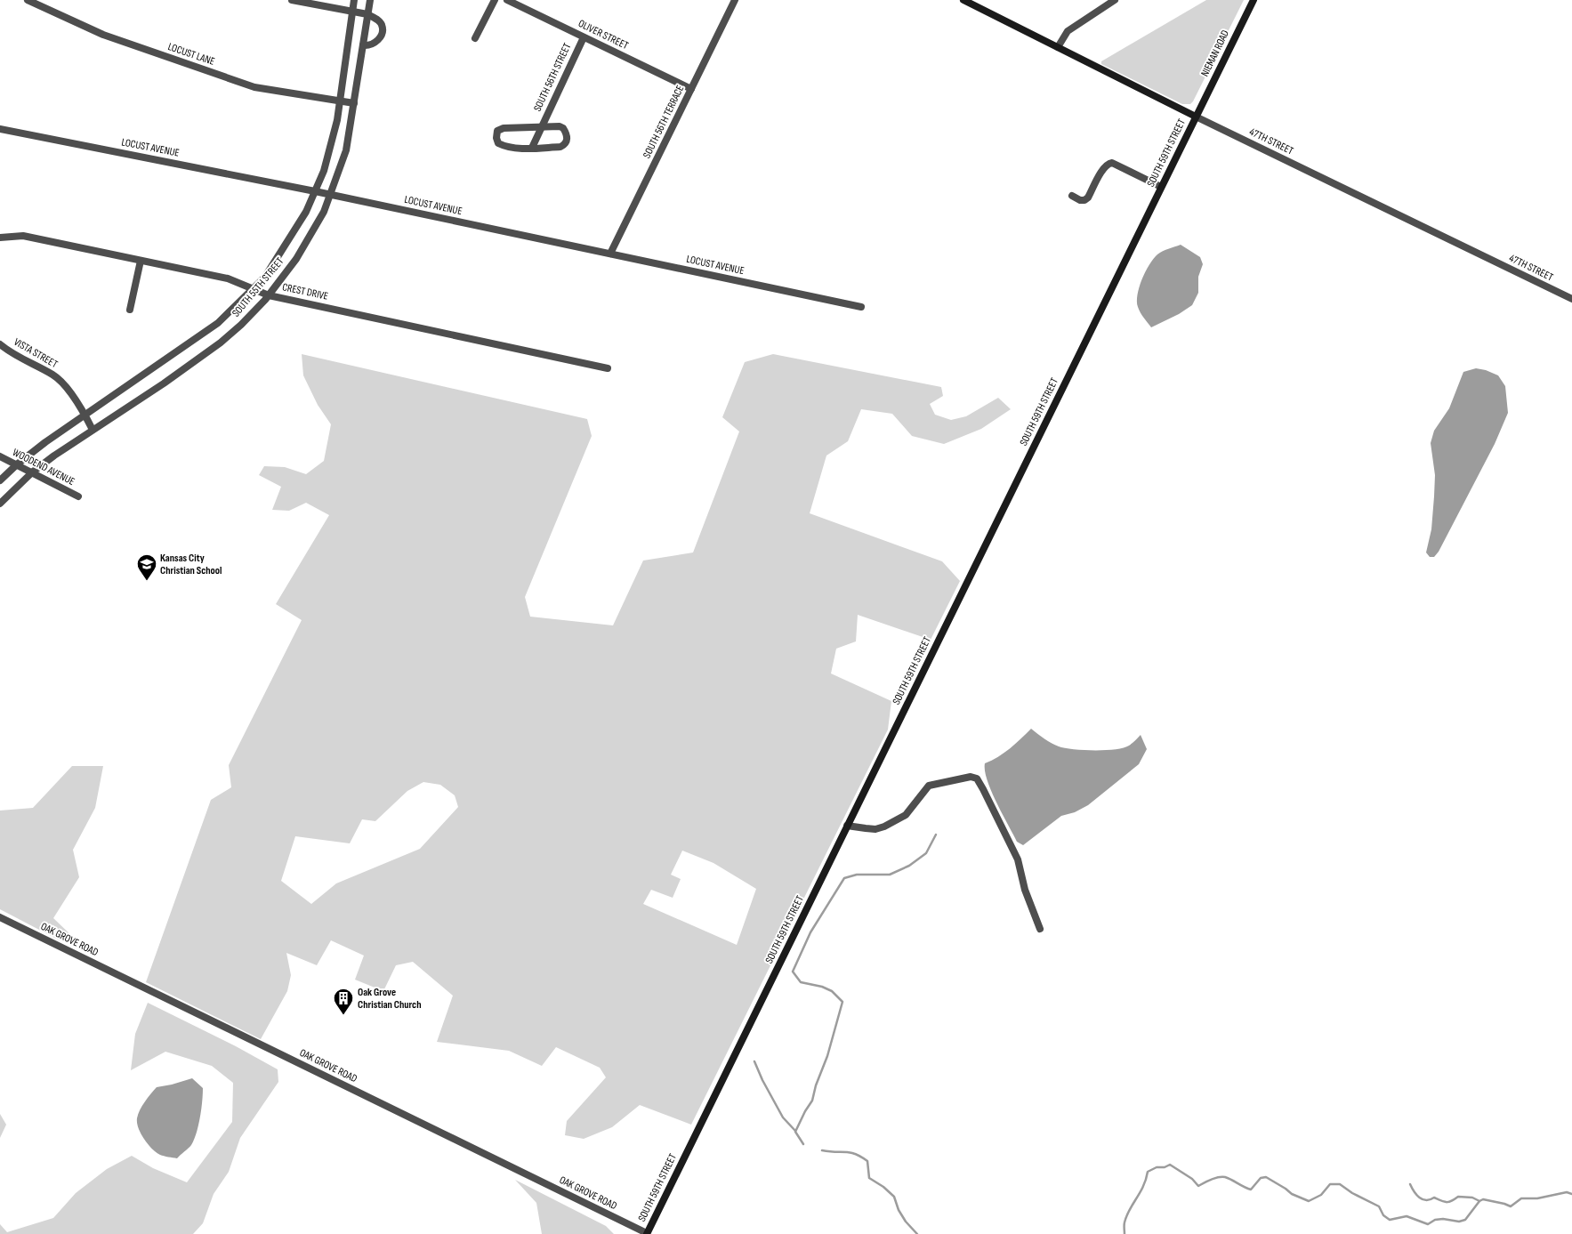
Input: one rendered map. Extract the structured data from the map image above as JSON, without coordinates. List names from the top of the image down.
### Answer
{
  "streets": {
    "main road": ["NIEMAN ROAD", "47TH STREET", "SOUTH 59TH STREET"],
    "street": [
      "OLIVER STREET",
      "LOCUST LANE",
      "SOUTH 56TH STREET",
      "SOUTH 56TH TERRACE",
      "LOCUST AVENUE",
      "SOUTH 55TH STREET",
      "CREST DRIVE",
      "VISTA STREET",
      "WOODEND AVENUE",
      "OAK GROVE ROAD"
    ]
  },
  "crossings": [
    ["OLIVER STREET", "SOUTH 56TH STREET"],
    ["OLIVER STREET", "SOUTH 56TH TERRACE"],
    ["NIEMAN ROAD", "47TH STREET"],
    ["NIEMAN ROAD", "SOUTH 59TH STREET"],
    ["LOCUST LANE", "SOUTH 55TH STREET"],
    ["SOUTH 56TH TERRACE", "LOCUST AVENUE"],
    ["47TH STREET", "SOUTH 59TH STREET"],
    ["LOCUST AVENUE", "SOUTH 55TH STREET"],
    ["SOUTH 59TH STREET", "OAK GROVE ROAD"],
    ["SOUTH 55TH STREET", "CREST DRIVE"],
    ["SOUTH 55TH STREET", "VISTA STREET"],
    ["SOUTH 55TH STREET", "WOODEND AVENUE"]
  ],
  "places": {
    "school or university": ["Kansas City Christian School"],
    "building": ["Oak Grove Christian Church"]
  }
}
